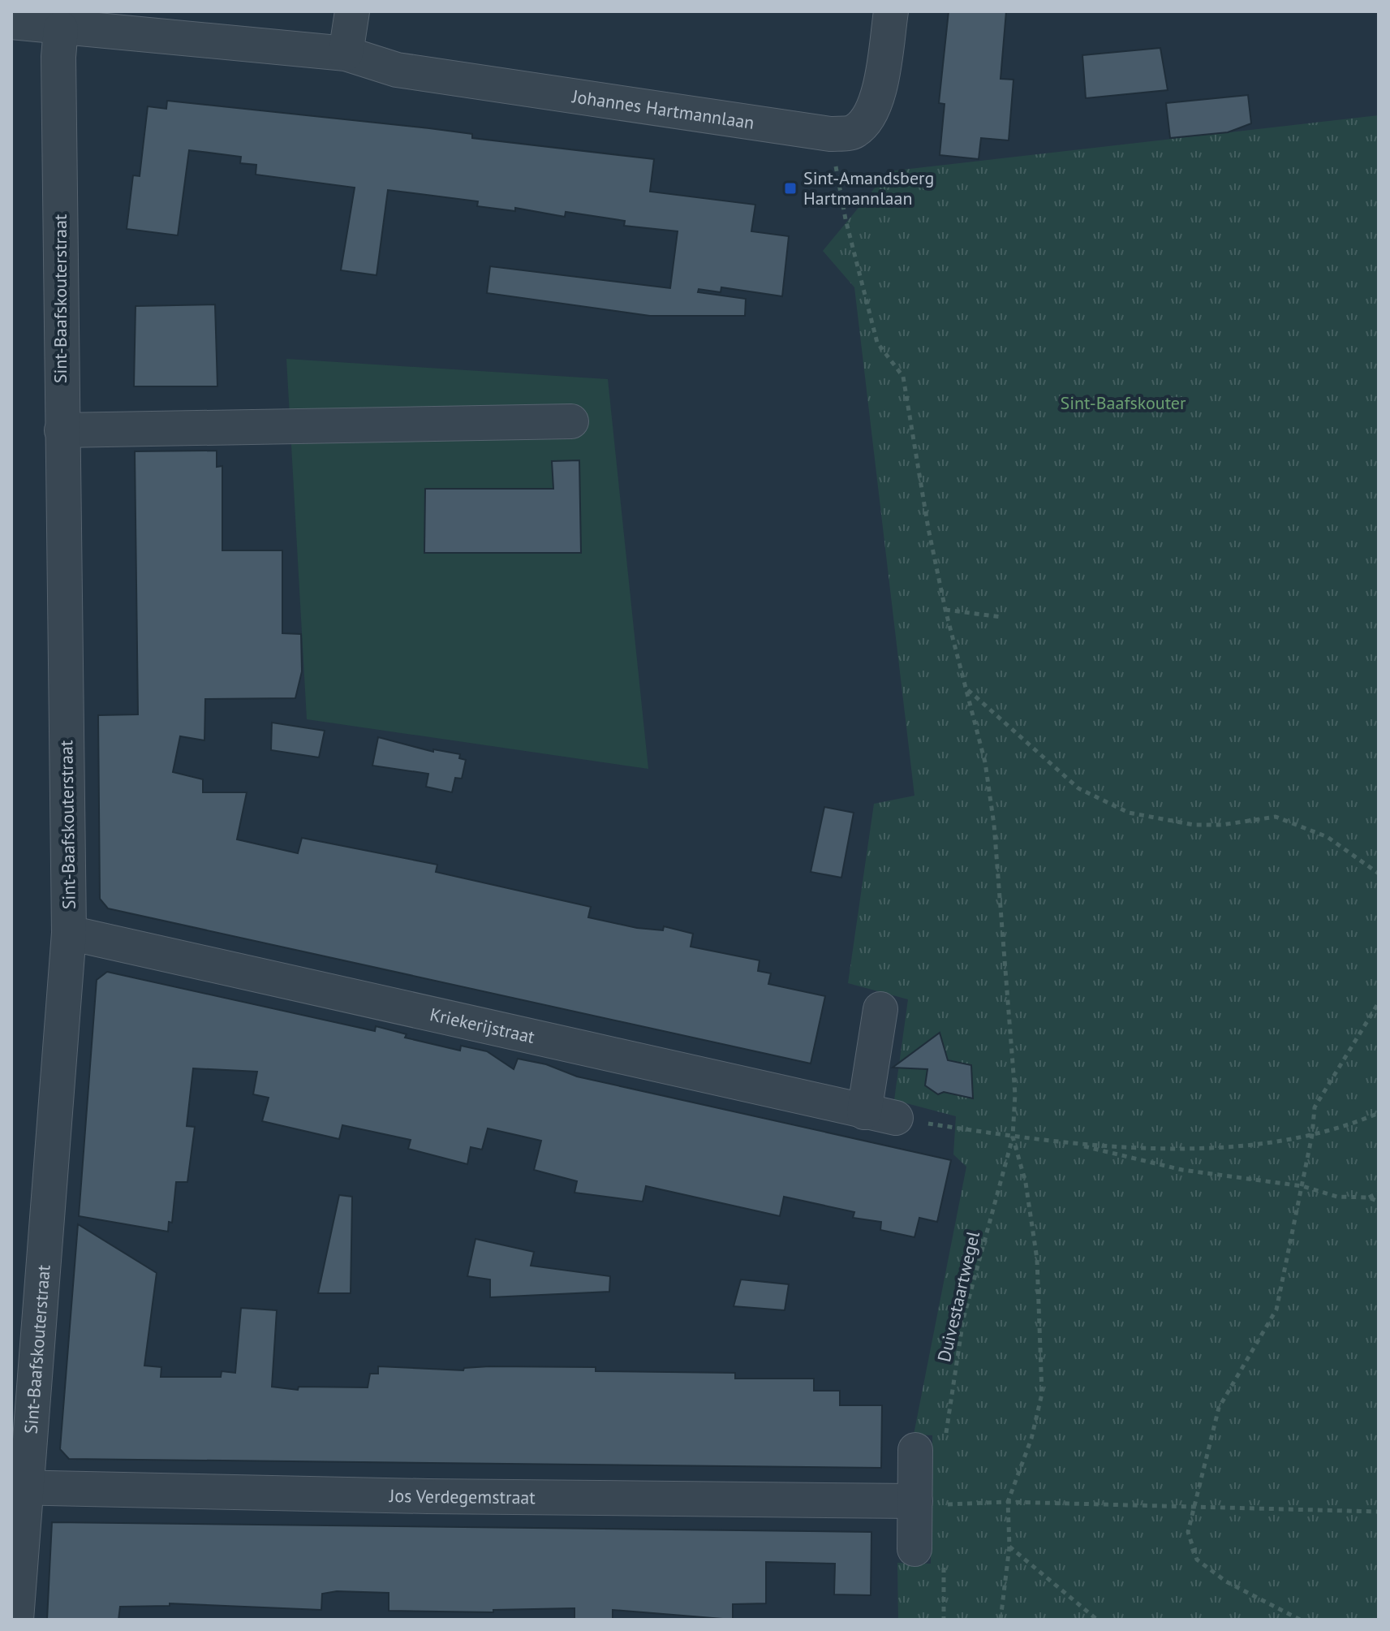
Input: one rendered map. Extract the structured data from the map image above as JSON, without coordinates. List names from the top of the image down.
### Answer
{
  "streets": {
    "street": [
      "Johannes Hartmannlaan",
      "Sint-Baafskouterstraat",
      "Kriekerijstraat",
      "Jos Verdegemstraat"
    ],
    "path": ["Duivestaartwegel"]
  },
  "crossings": [
    ["Johannes Hartmannlaan", "Sint-Baafskouterstraat"],
    ["Sint-Baafskouterstraat", "Kriekerijstraat"],
    ["Sint-Baafskouterstraat", "Jos Verdegemstraat"]
  ],
  "parks": ["Sint-Baafskouter"],
  "places": {
    "transit": ["Sint-Amandsberg Hartmannlaan"]
  }
}
